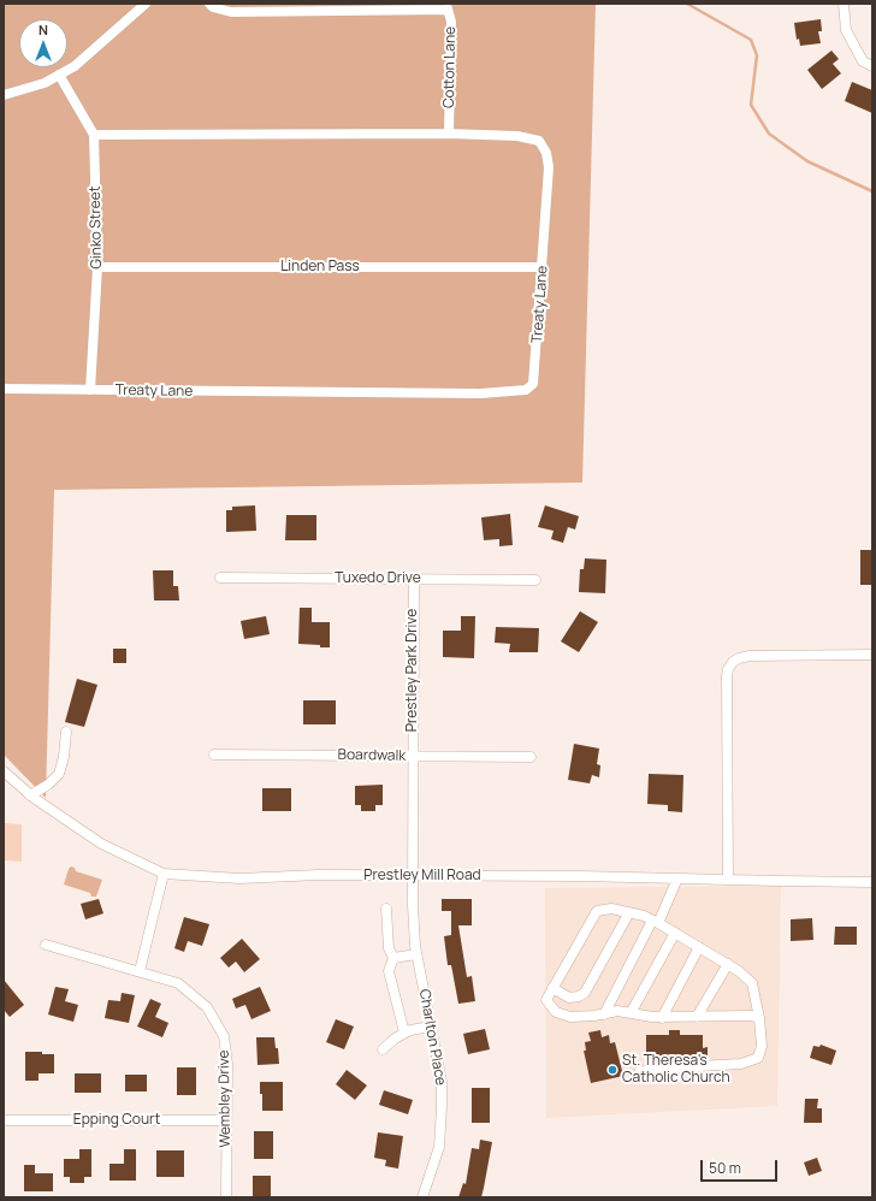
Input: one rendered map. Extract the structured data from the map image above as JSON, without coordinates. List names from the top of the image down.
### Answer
{
  "streets": {
    "street": [
      "Cotton Lane",
      "Ginko Street",
      "Linden Pass",
      "Treaty Lane",
      "Tuxedo Drive",
      "Prestley Park Drive",
      "Boardwalk",
      "Prestley Mill Road",
      "Charlton Place",
      "Wembley Drive",
      "Epping Court"
    ]
  },
  "crossings": [
    ["Cotton Lane", "Treaty Lane"],
    ["Ginko Street", "Linden Pass"],
    ["Ginko Street", "Treaty Lane"],
    ["Linden Pass", "Treaty Lane"],
    ["Tuxedo Drive", "Prestley Park Drive"],
    ["Prestley Park Drive", "Boardwalk"],
    ["Prestley Park Drive", "Prestley Mill Road"],
    ["Prestley Park Drive", "Charlton Place"],
    ["Prestley Mill Road", "Charlton Place"],
    ["Wembley Drive", "Epping Court"]
  ],
  "places": ["St. Theresa's Catholic Church"],
  "scale_bar": "50 m",
  "north": "top"
}
